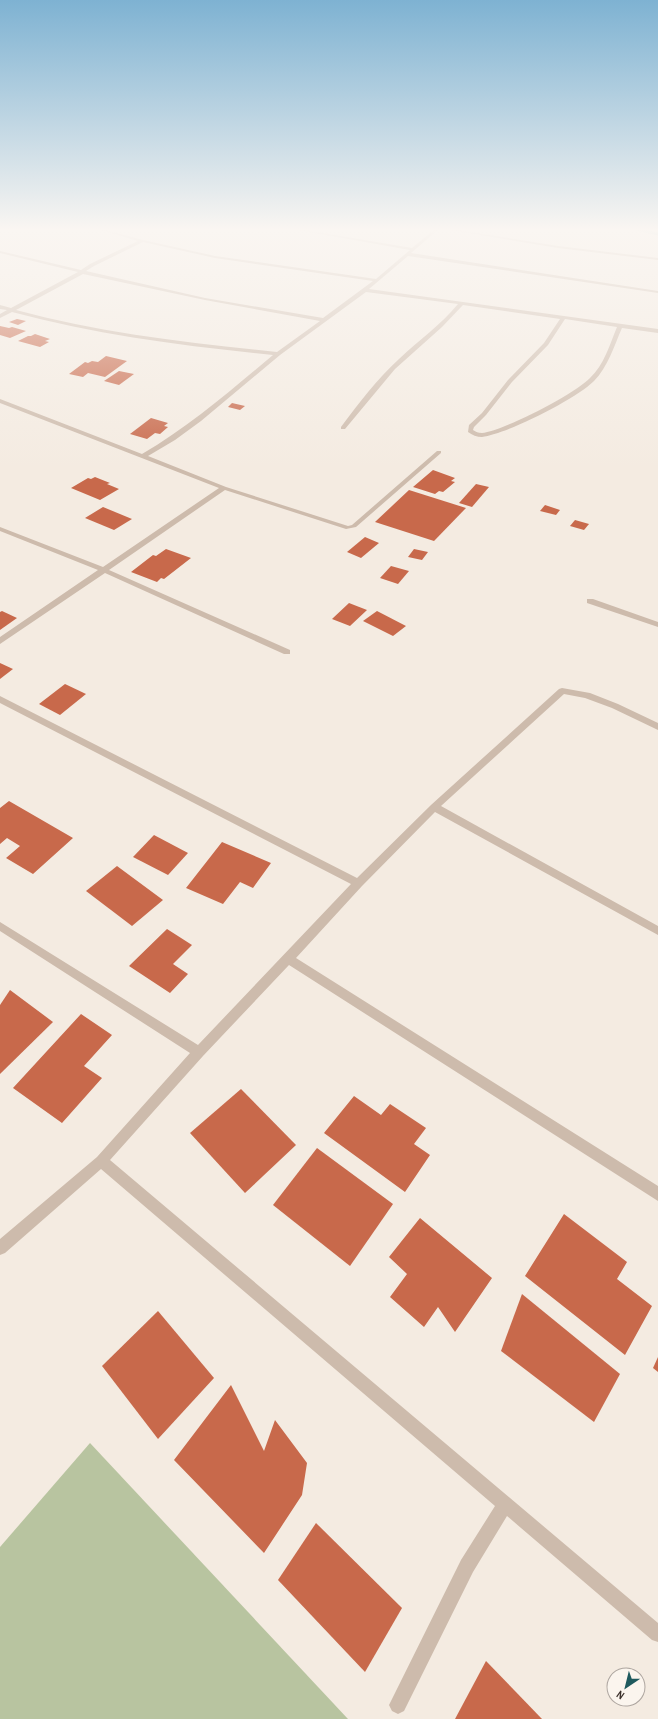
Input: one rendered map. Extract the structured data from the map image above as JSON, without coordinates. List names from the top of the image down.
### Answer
{
  "north": "bottom left"
}
